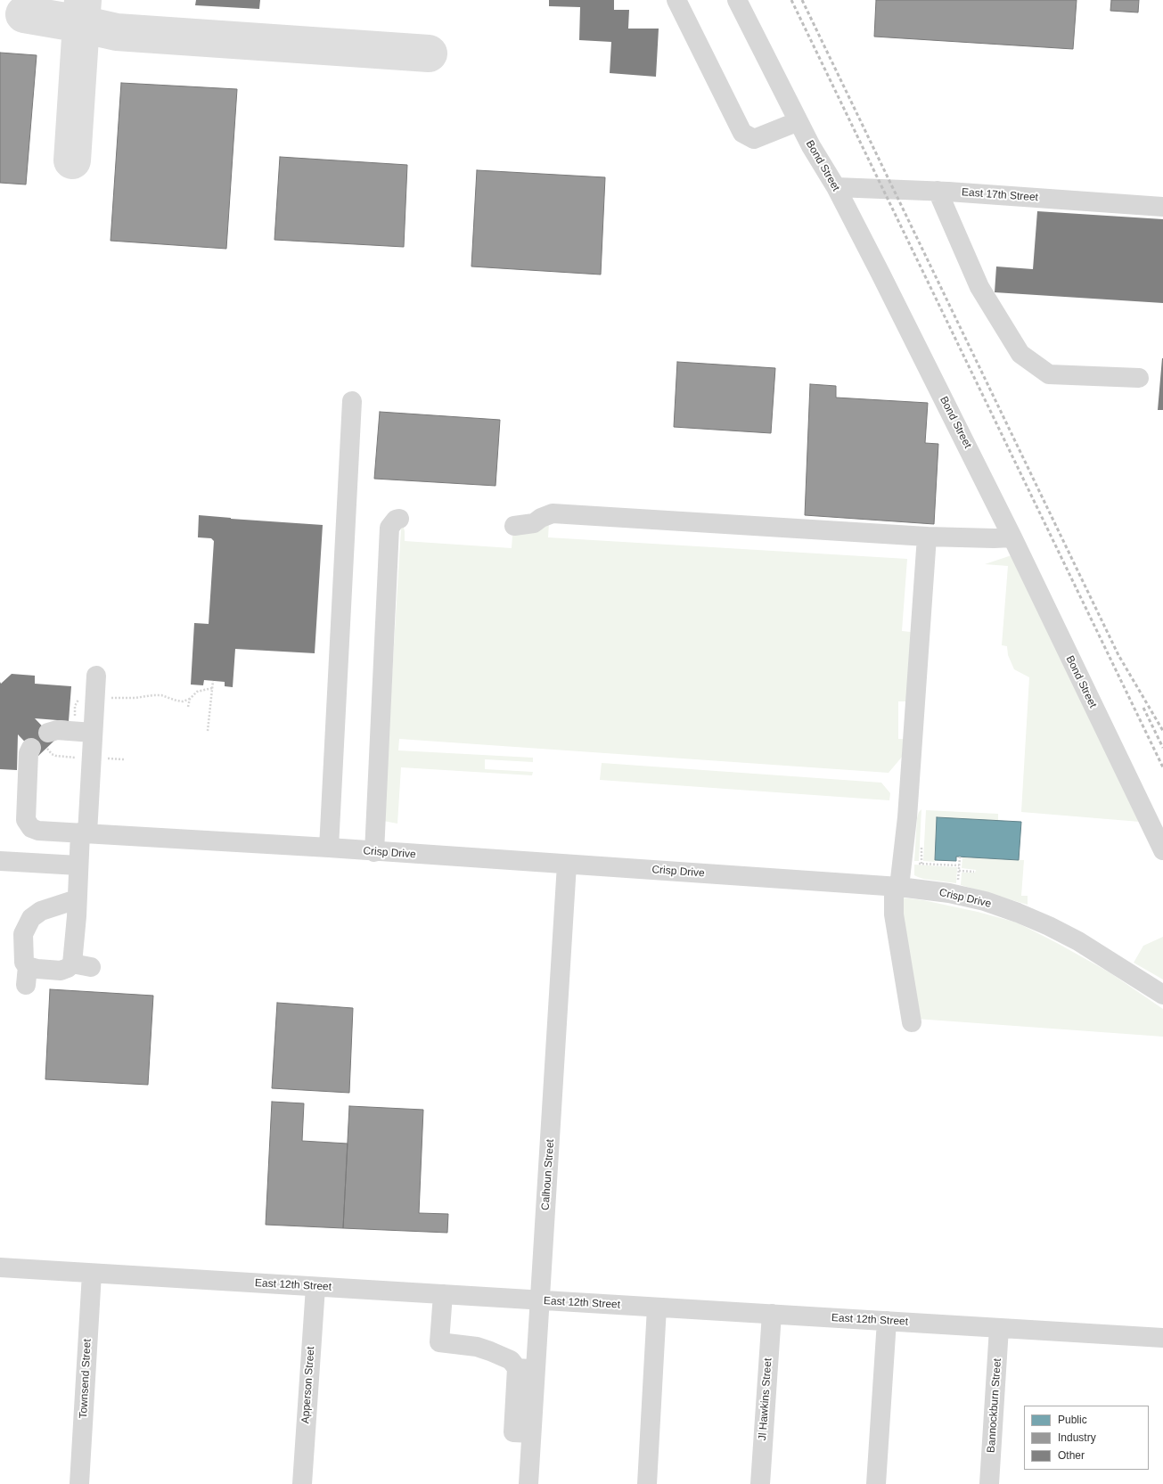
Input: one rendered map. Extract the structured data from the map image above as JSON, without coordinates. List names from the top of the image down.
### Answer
{
  "streets": {
    "street": [
      "Bond Street",
      "East 17th Street",
      "Crisp Drive",
      "Calhoun Street",
      "East 12th Street",
      "Townsend Street",
      "Apperson Street",
      "Jl Hawkins Street",
      "Bannockburn Street"
    ]
  },
  "crossings": [
    ["Bond Street", "East 17th Street"],
    ["Crisp Drive", "Calhoun Street"],
    ["Calhoun Street", "East 12th Street"],
    ["East 12th Street", "Townsend Street"],
    ["East 12th Street", "Apperson Street"],
    ["East 12th Street", "Jl Hawkins Street"],
    ["East 12th Street", "Bannockburn Street"]
  ],
  "legend": ["Public", "Industry", "Other"]
}
